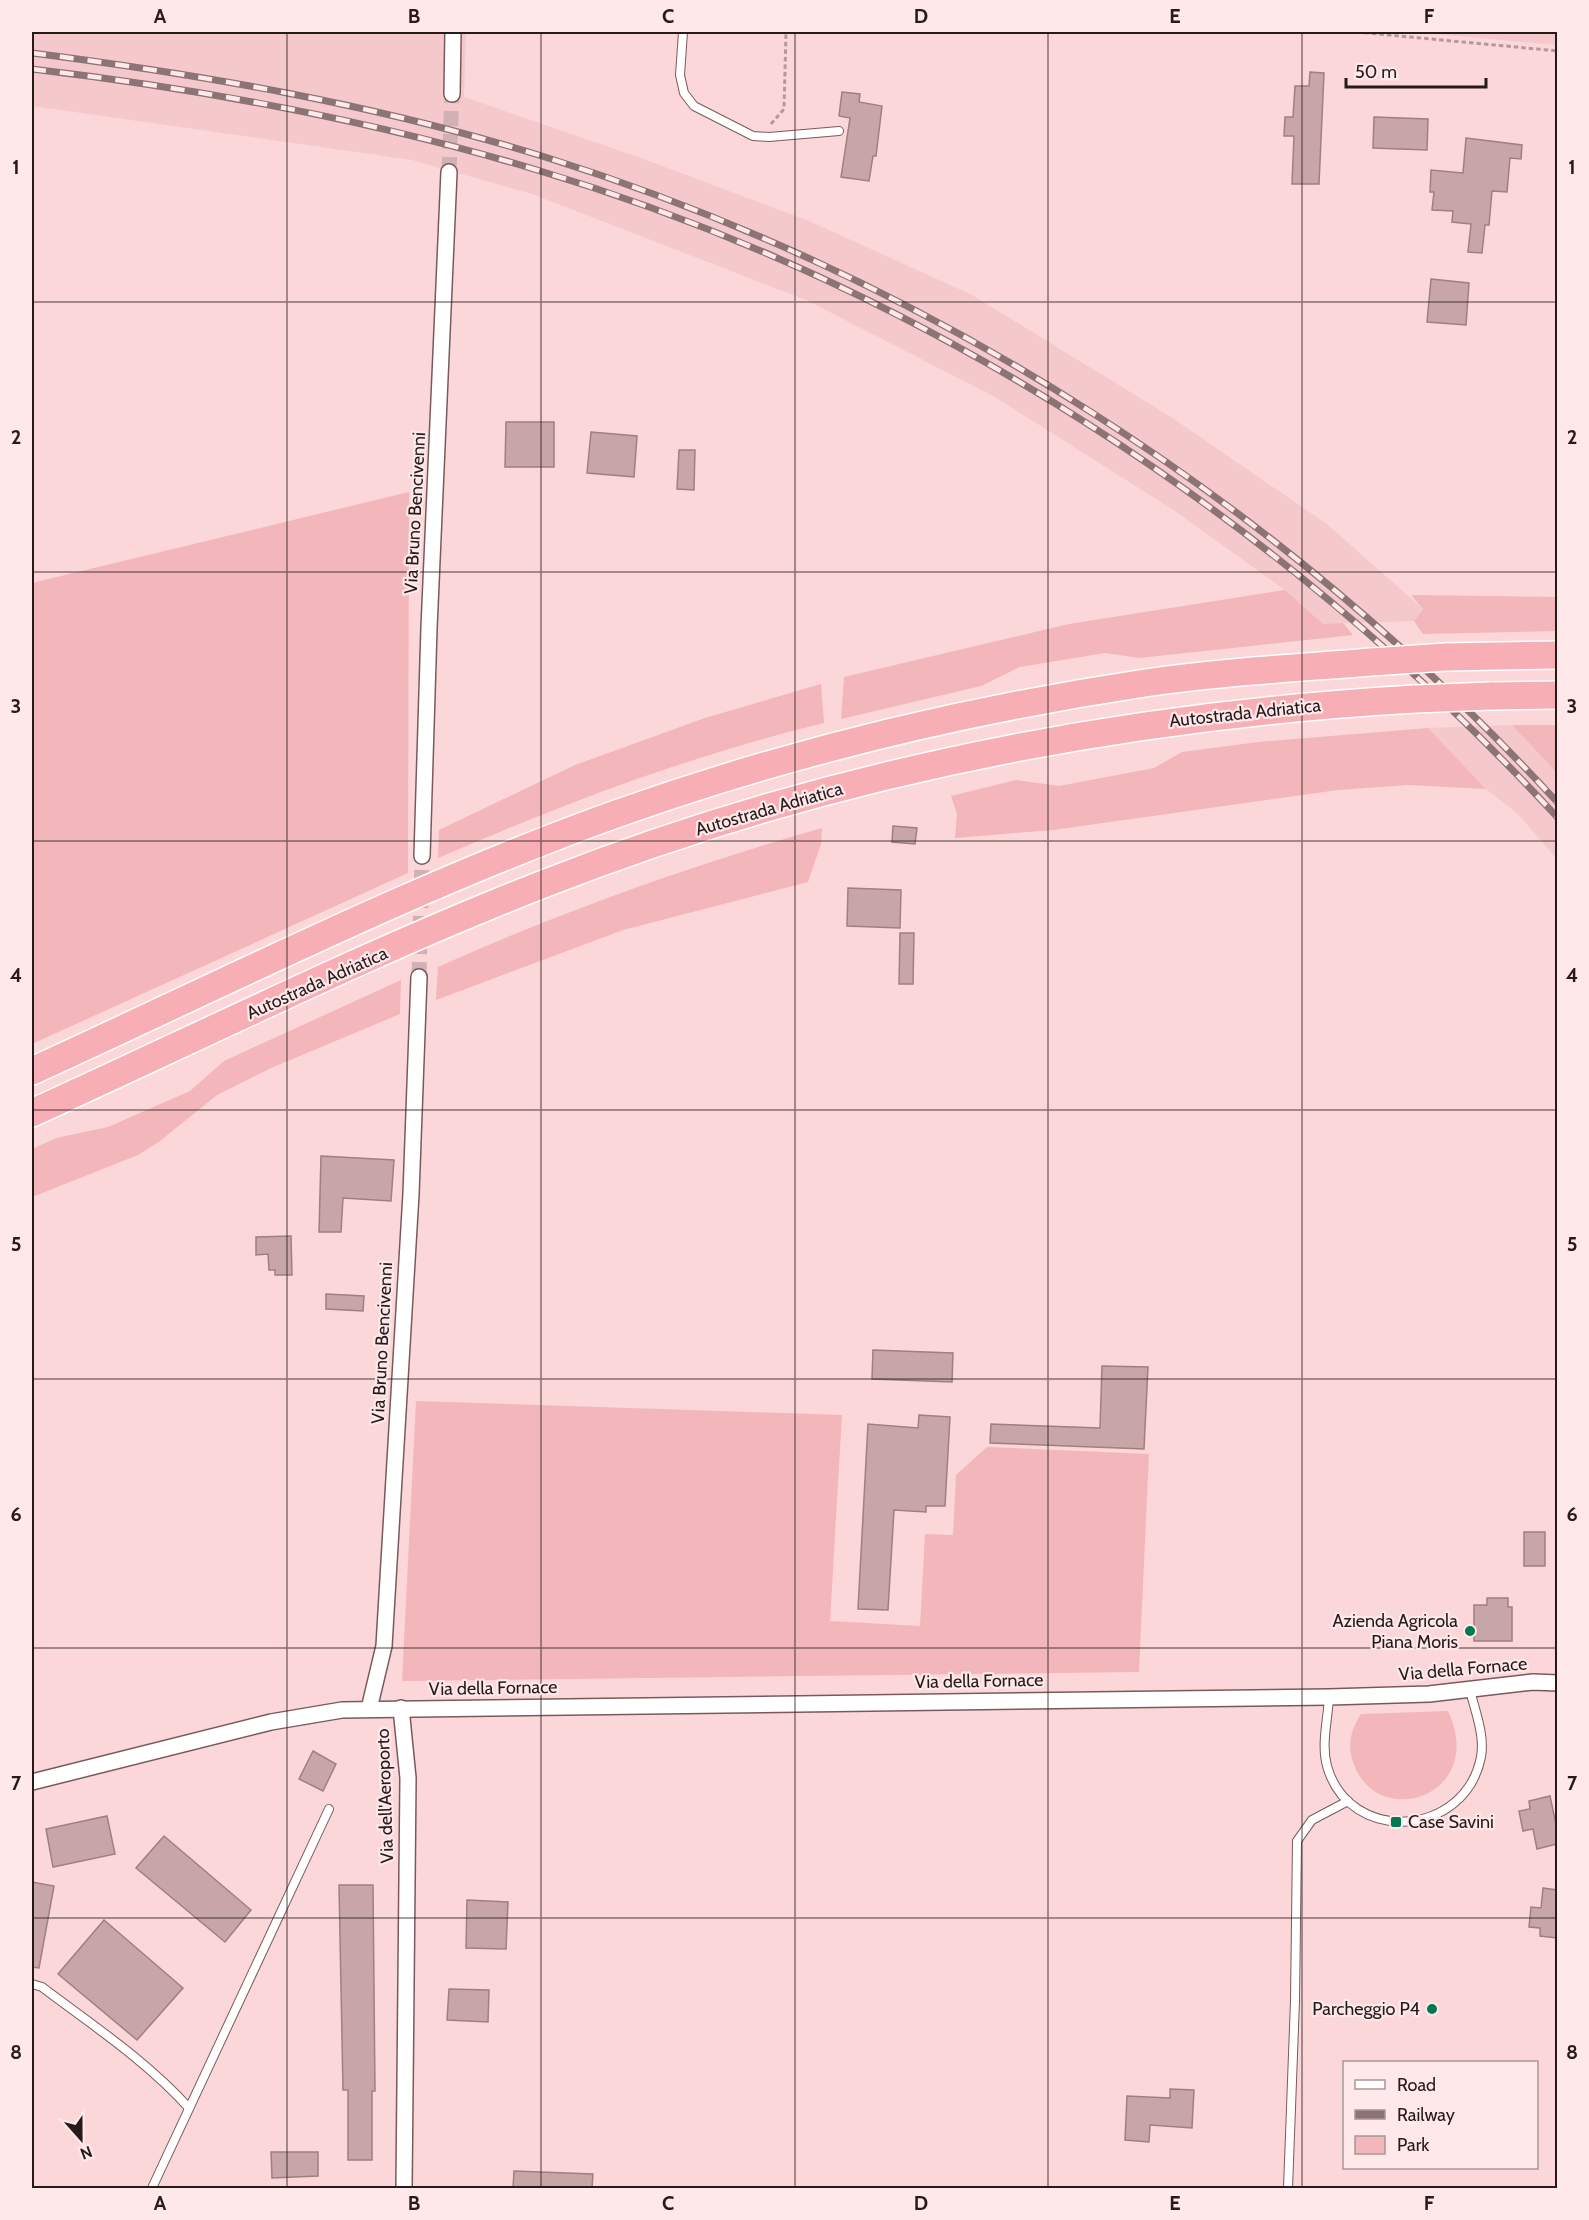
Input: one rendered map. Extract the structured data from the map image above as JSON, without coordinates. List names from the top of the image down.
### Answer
{
  "streets": {
    "highway": ["Autostrada Adriatica"],
    "street": ["Via Bruno Bencivenni", "Via della Fornace", "Via dell'Aeroporto"]
  },
  "crossings": [
    ["Via Bruno Bencivenni", "Via dell'Aeroporto"],
    ["Via della Fornace", "Via dell'Aeroporto"]
  ],
  "places": {
    "other": ["Azienda Agricola Piana Moris", "Parcheggio P4"],
    "transit": ["Case Savini"]
  },
  "legend": ["Road", "Railway", "Park"],
  "scale_bar": "50 m",
  "north": "bottom",
  "grid": {
    "columns": [
      "A",
      "B",
      "C",
      "D",
      "E",
      "F"
    ],
    "rows": [
      "1",
      "2",
      "3",
      "4",
      "5",
      "6",
      "7",
      "8"
    ]
  }
}
